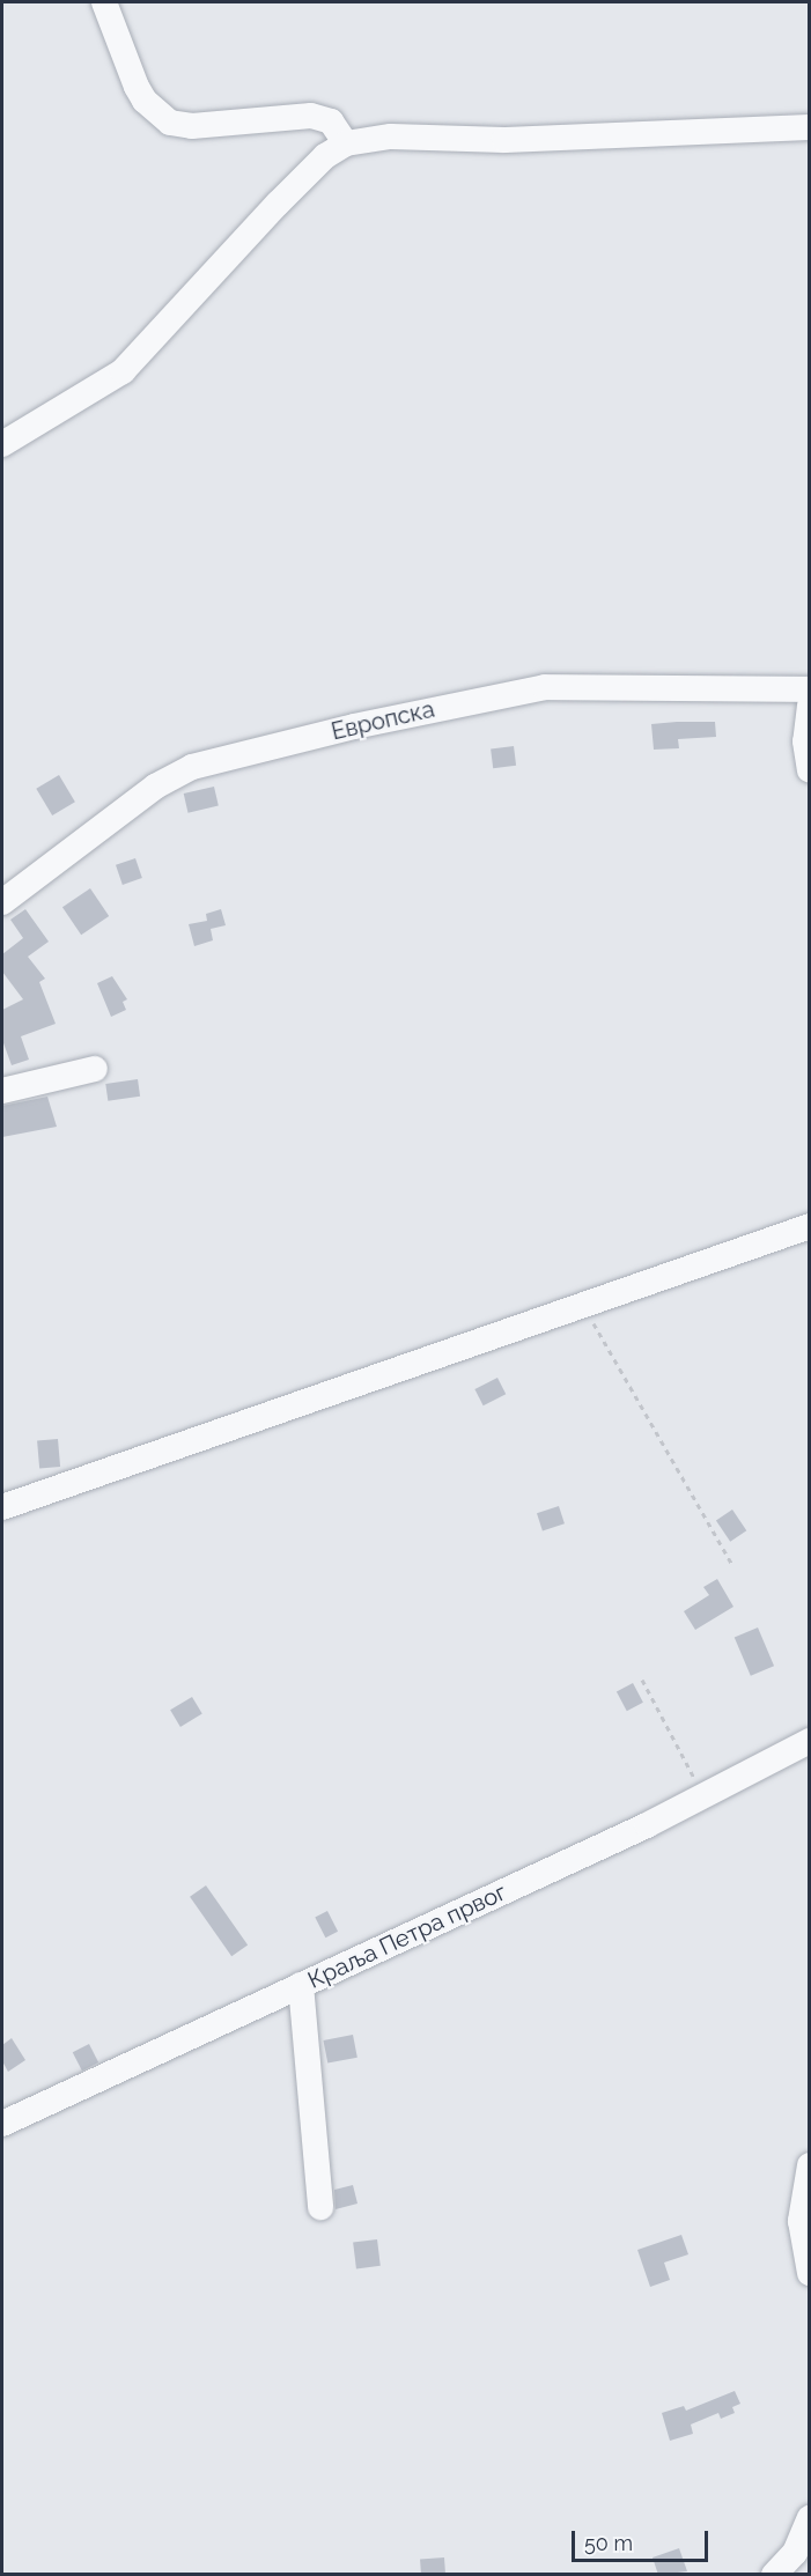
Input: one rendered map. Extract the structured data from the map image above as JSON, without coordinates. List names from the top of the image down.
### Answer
{
  "streets": {
    "street": ["Европска", "Краља Петра првог"]
  },
  "scale_bar": "50 m"
}
